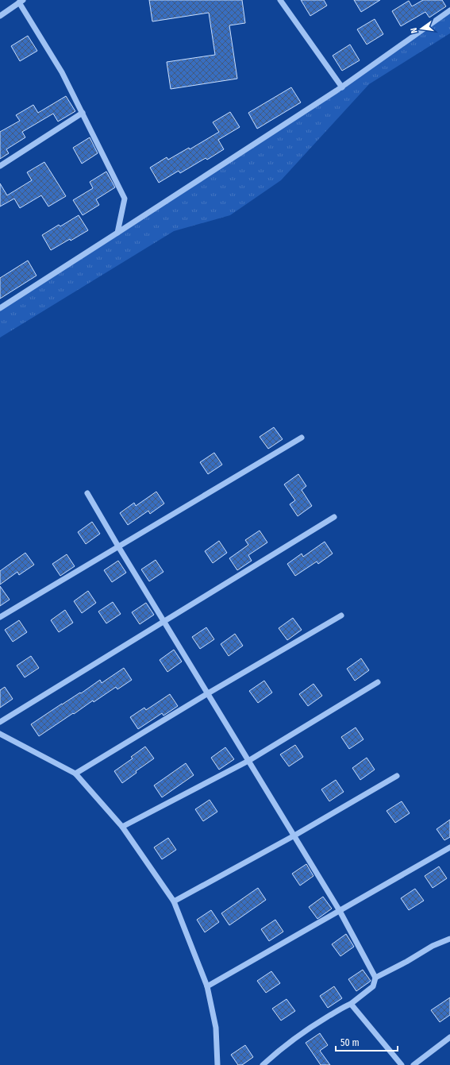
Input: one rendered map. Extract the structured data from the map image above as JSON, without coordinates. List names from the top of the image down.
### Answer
{
  "scale_bar": "50 m",
  "north": "left"
}
